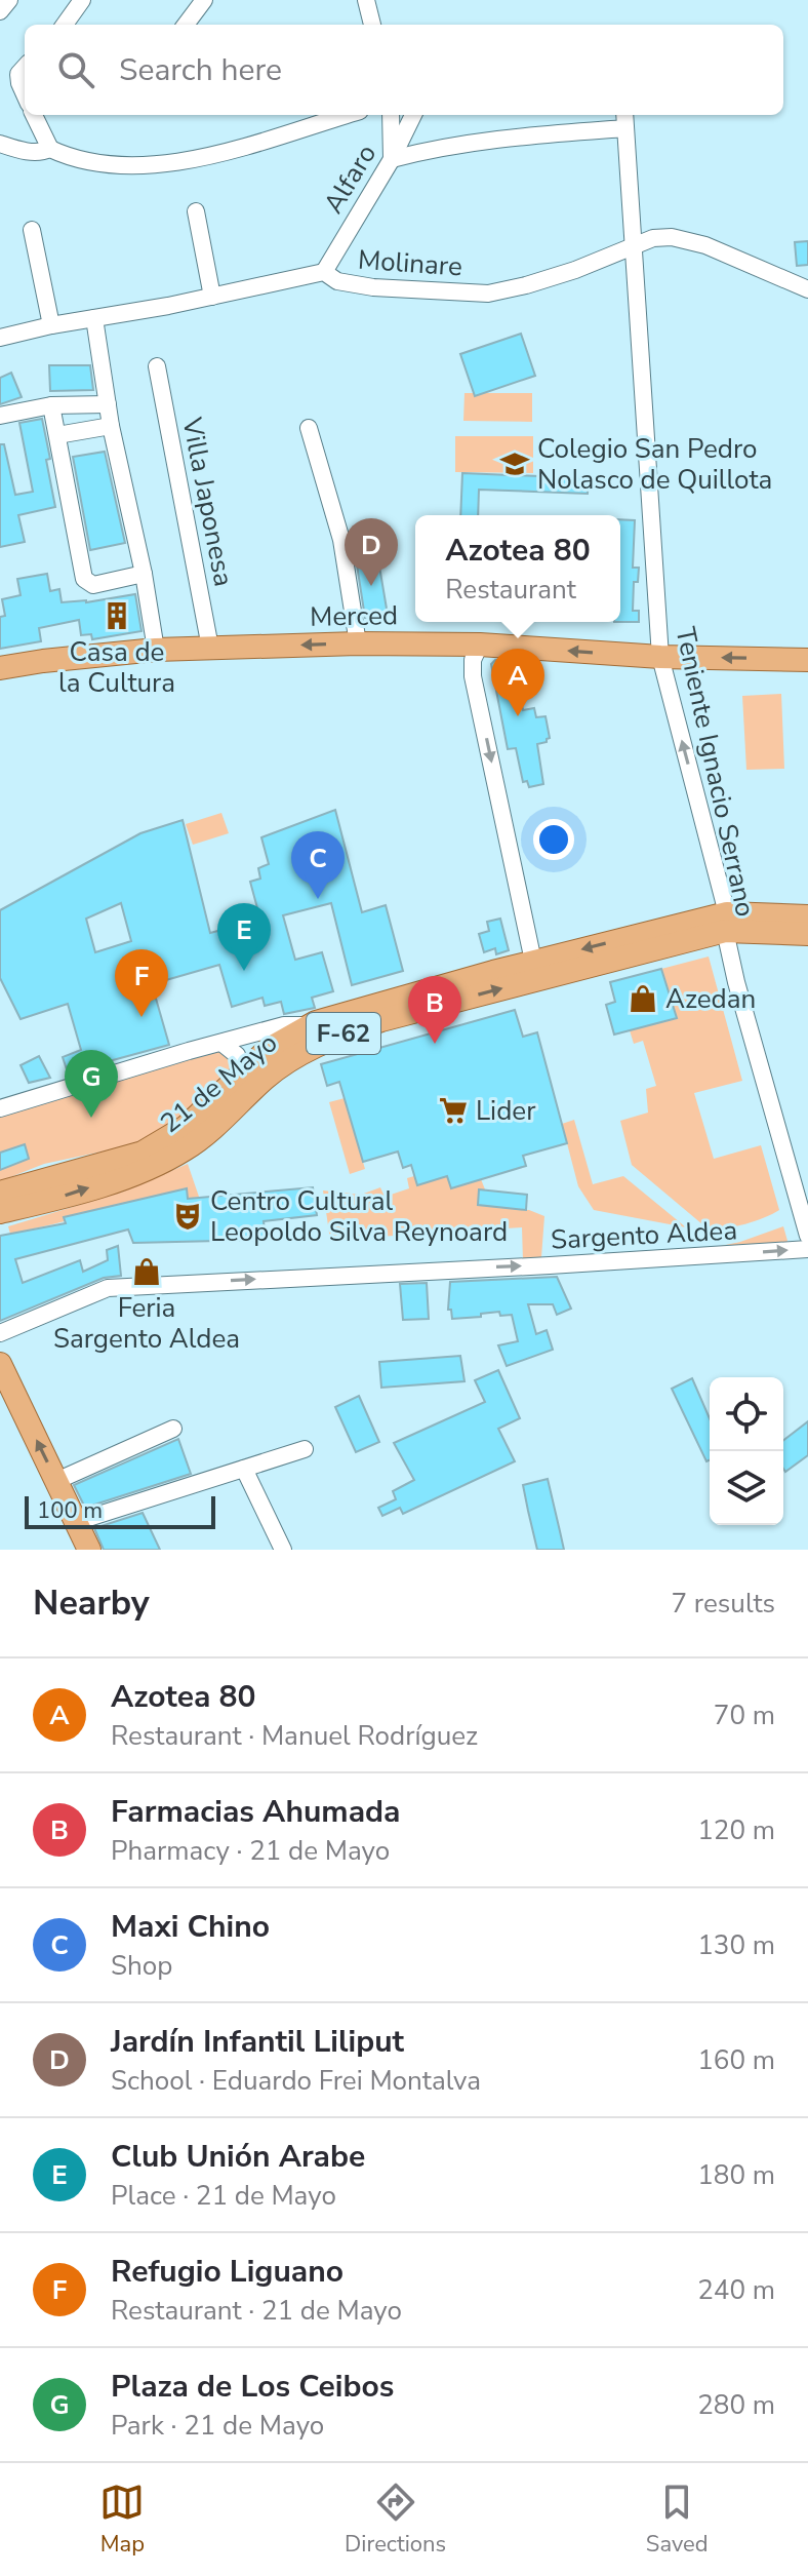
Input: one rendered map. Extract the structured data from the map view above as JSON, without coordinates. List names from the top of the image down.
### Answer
{
  "streets": {
    "main road": ["Merced", "F-62", "21 de Mayo"],
    "street": [
      "Alfaro",
      "Molinare",
      "Villa Japonesa",
      "Teniente Ignacio Serrano",
      "Sargento Aldea"
    ]
  },
  "crossings": [
    ["Alfaro", "Molinare"],
    ["Molinare", "Teniente Ignacio Serrano"],
    ["Villa Japonesa", "Merced"],
    ["Merced", "Teniente Ignacio Serrano"],
    ["Teniente Ignacio Serrano", "21 de Mayo"]
  ],
  "one_way": ["Merced", "Sargento Aldea"],
  "places": {
    "school or university": ["Colegio San Pedro Nolasco de Quillota"],
    "building": ["Casa de la Cultura"],
    "shop": ["Azedan", "Feria Sargento Aldea"],
    "supermarket": ["Lider"],
    "theatre": ["Centro Cultural Leopoldo Silva Reynoard"]
  },
  "scale_bar": "100 m",
  "page": {
    "search": "Search here",
    "popup": ["Azotea 80", "Restaurant"],
    "pins": [
      "D",
      "A",
      "C",
      "E",
      "F",
      "B",
      "G"
    ],
    "scale": "100 m",
    "heading": ["Nearby", "7 results"],
    "list": [
      {
        "mark": "A",
        "name": "Azotea 80",
        "note": "Restaurant · Manuel Rodríguez",
        "value": "70 m"
      },
      {
        "mark": "B",
        "name": "Farmacias Ahumada",
        "note": "Pharmacy · 21 de Mayo",
        "value": "120 m"
      },
      {
        "mark": "C",
        "name": "Maxi Chino",
        "note": "Shop",
        "value": "130 m"
      },
      {
        "mark": "D",
        "name": "Jardín Infantil Liliput",
        "note": "School · Eduardo Frei Montalva",
        "value": "160 m"
      },
      {
        "mark": "E",
        "name": "Club Unión Arabe",
        "note": "Place · 21 de Mayo",
        "value": "180 m"
      },
      {
        "mark": "F",
        "name": "Refugio Liguano",
        "note": "Restaurant · 21 de Mayo",
        "value": "240 m"
      },
      {
        "mark": "G",
        "name": "Plaza de Los Ceibos",
        "note": "Park · 21 de Mayo",
        "value": "280 m"
      }
    ],
    "nav": ["Map", "Directions", "Saved"]
  }
}
